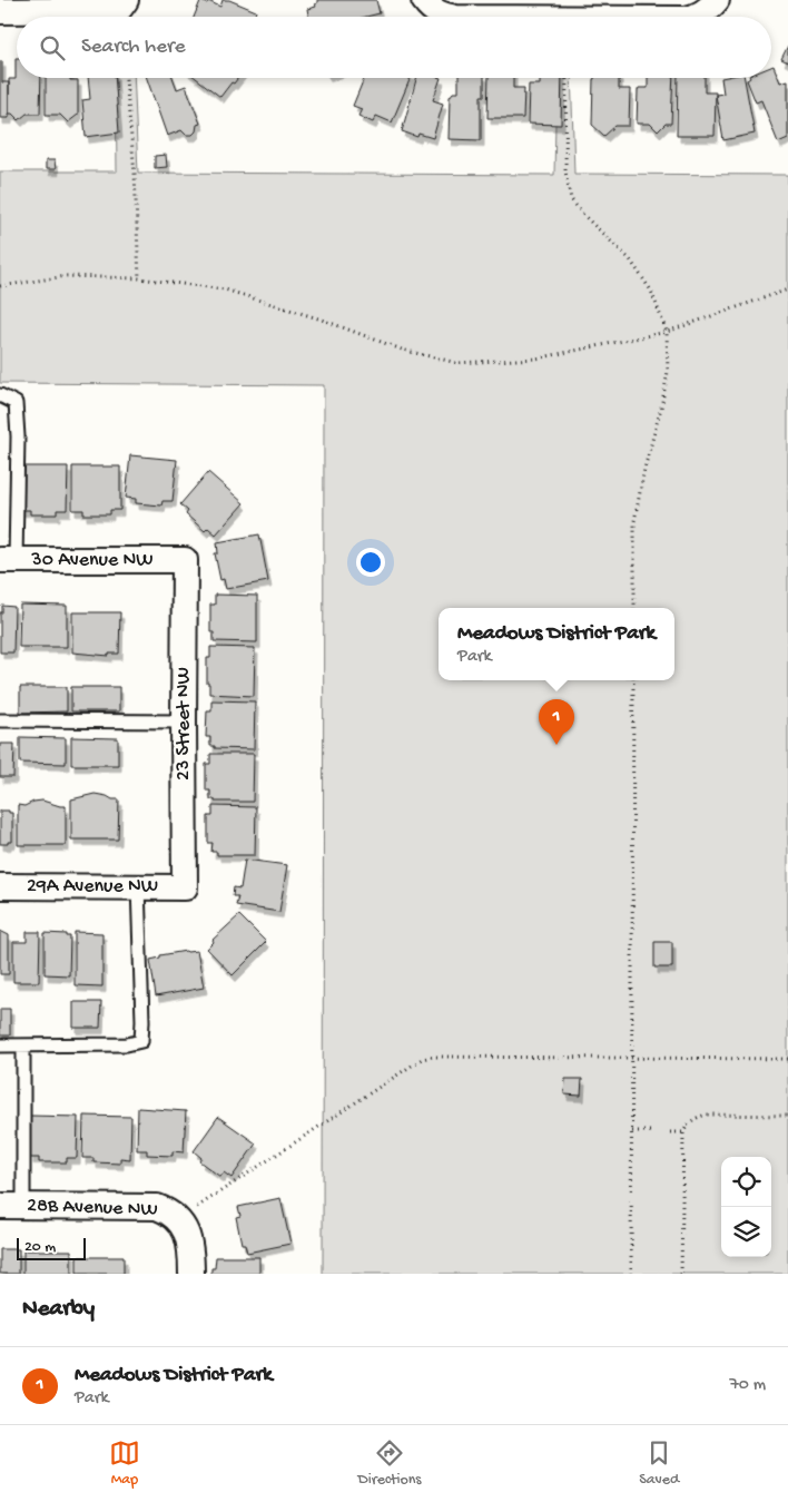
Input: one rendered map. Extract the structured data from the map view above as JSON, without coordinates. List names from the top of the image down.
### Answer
{
  "streets": {
    "street": [
      "30 Avenue NW",
      "23 Street NW",
      "29A Avenue NW",
      "28B Avenue NW"
    ]
  },
  "crossings": [
    ["30 Avenue NW", "23 Street NW"],
    ["23 Street NW", "29A Avenue NW"]
  ],
  "scale_bar": "20 m",
  "page": {
    "search": "Search here",
    "popup": ["Meadows District Park", "Park"],
    "pins": "1",
    "scale": "20 m",
    "heading": "Nearby",
    "list": [
      {
        "mark": "1",
        "name": "Meadows District Park",
        "note": "Park",
        "value": "70 m"
      }
    ],
    "nav": ["Map", "Directions", "Saved"]
  }
}
